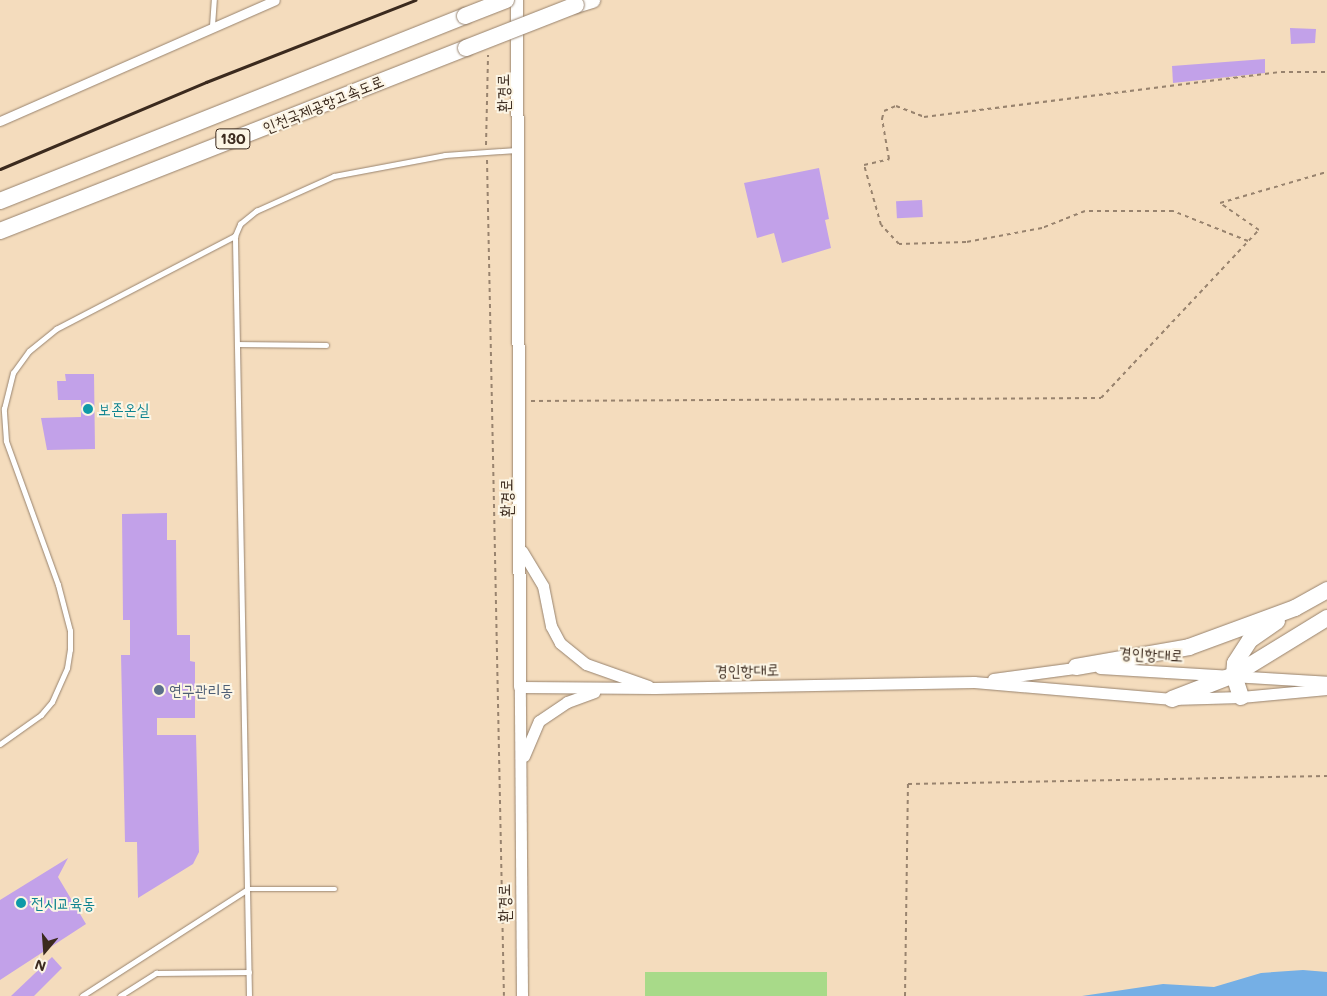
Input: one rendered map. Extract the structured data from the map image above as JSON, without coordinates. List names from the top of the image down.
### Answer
{
  "streets": {
    "highway": ["인천국제공항고속도로", "130"],
    "main road": ["환경로"],
    "street": ["경인항대로"]
  },
  "crossings": [
    ["환경로", "경인항대로"]
  ],
  "places": ["보존온실", "연구관리동", "전시교육동"],
  "north": "bottom"
}
